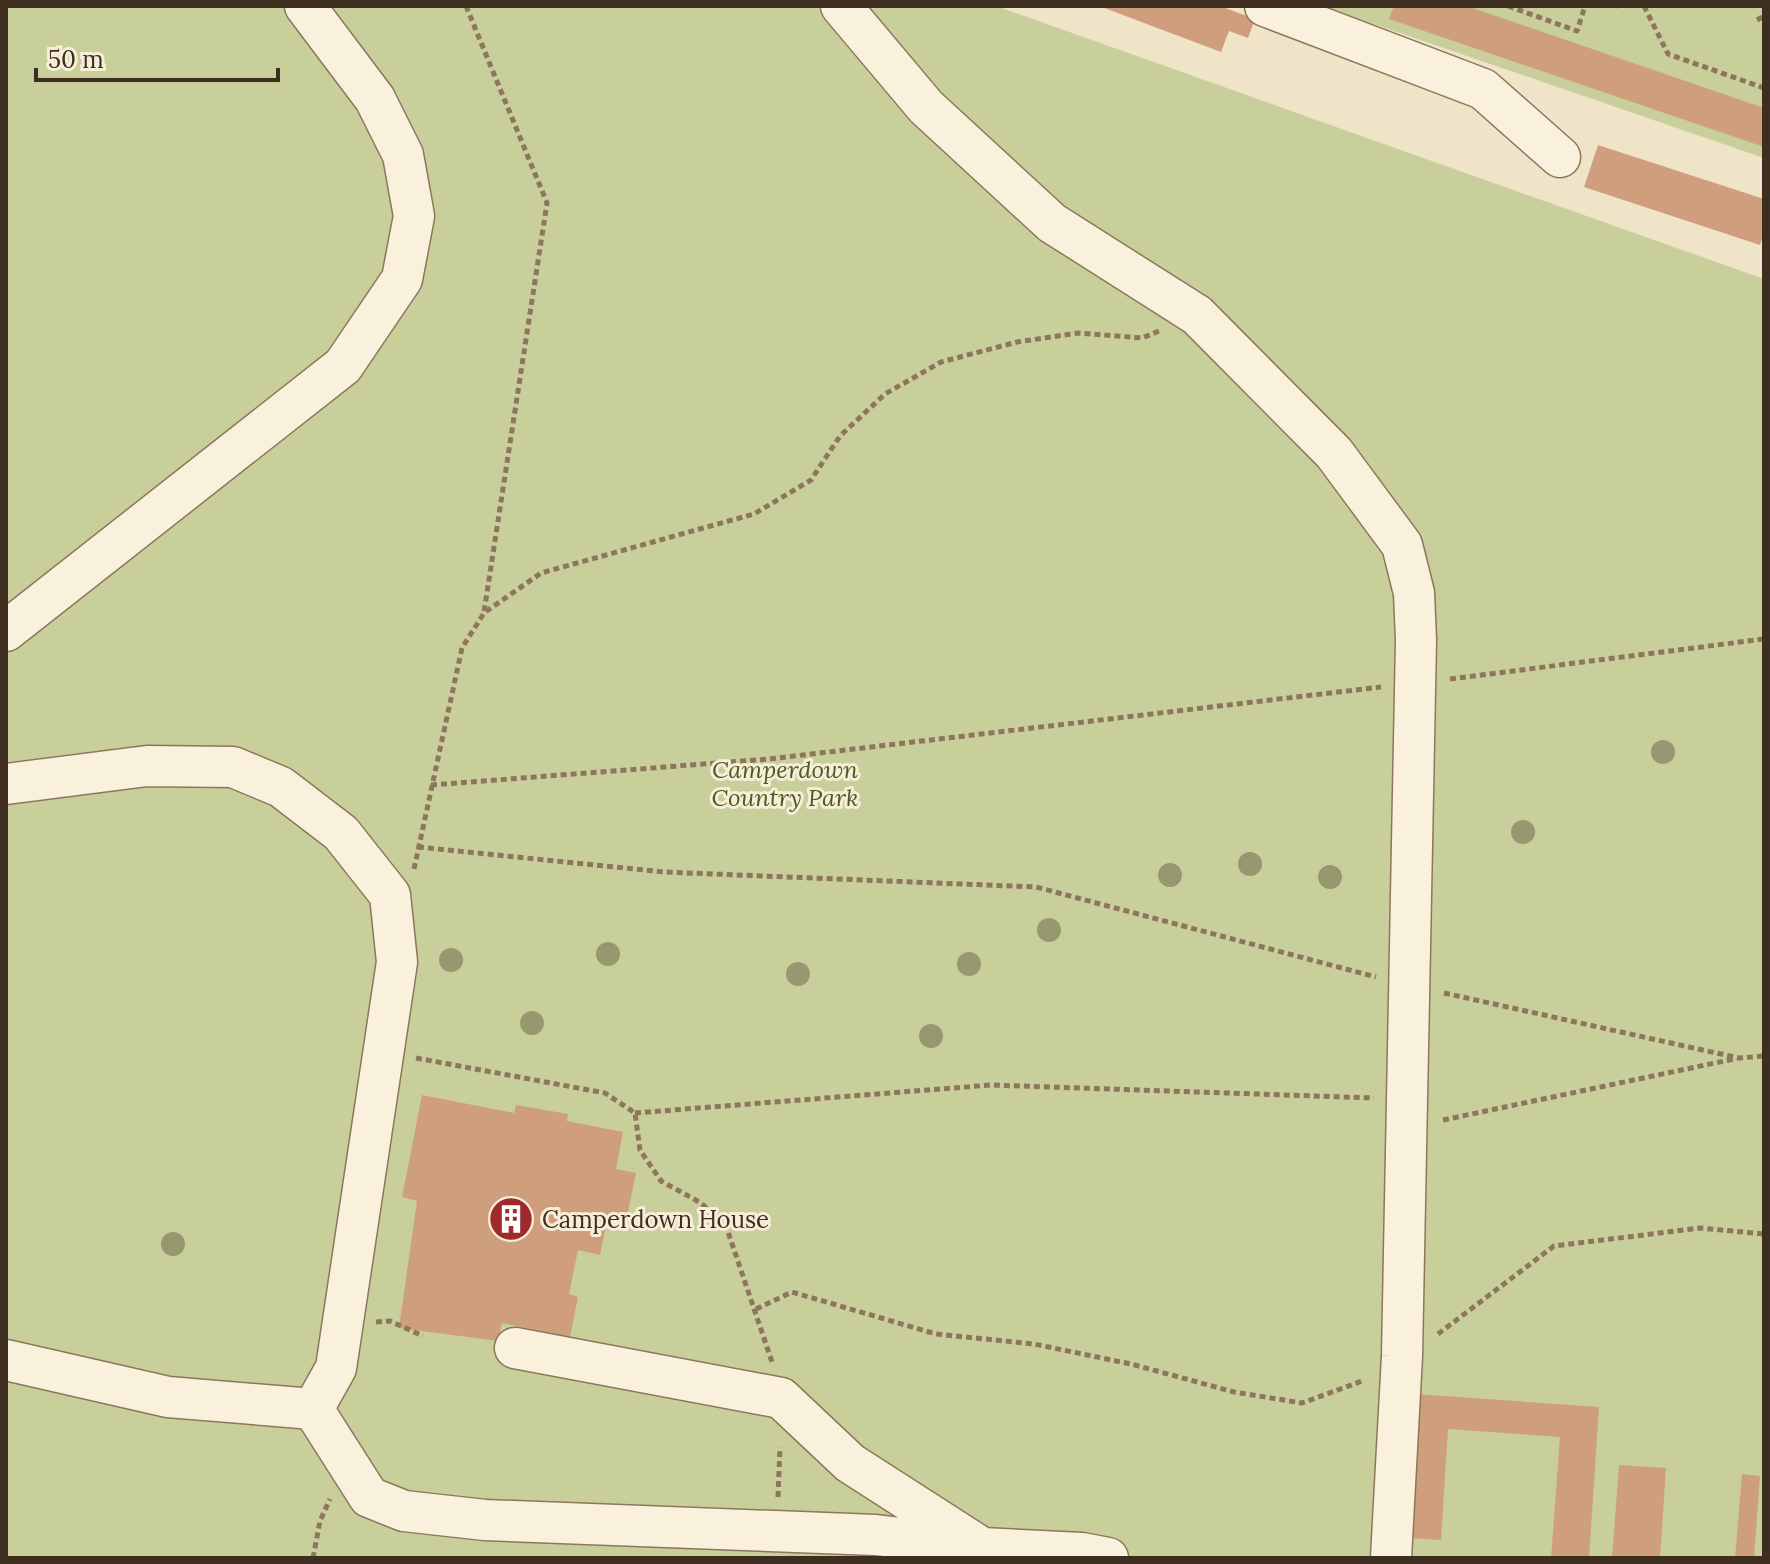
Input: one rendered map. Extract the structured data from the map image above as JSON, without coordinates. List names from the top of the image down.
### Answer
{
  "parks": ["Camperdown Country Park"],
  "places": {
    "building": ["Camperdown House"]
  },
  "scale_bar": "50 m"
}
